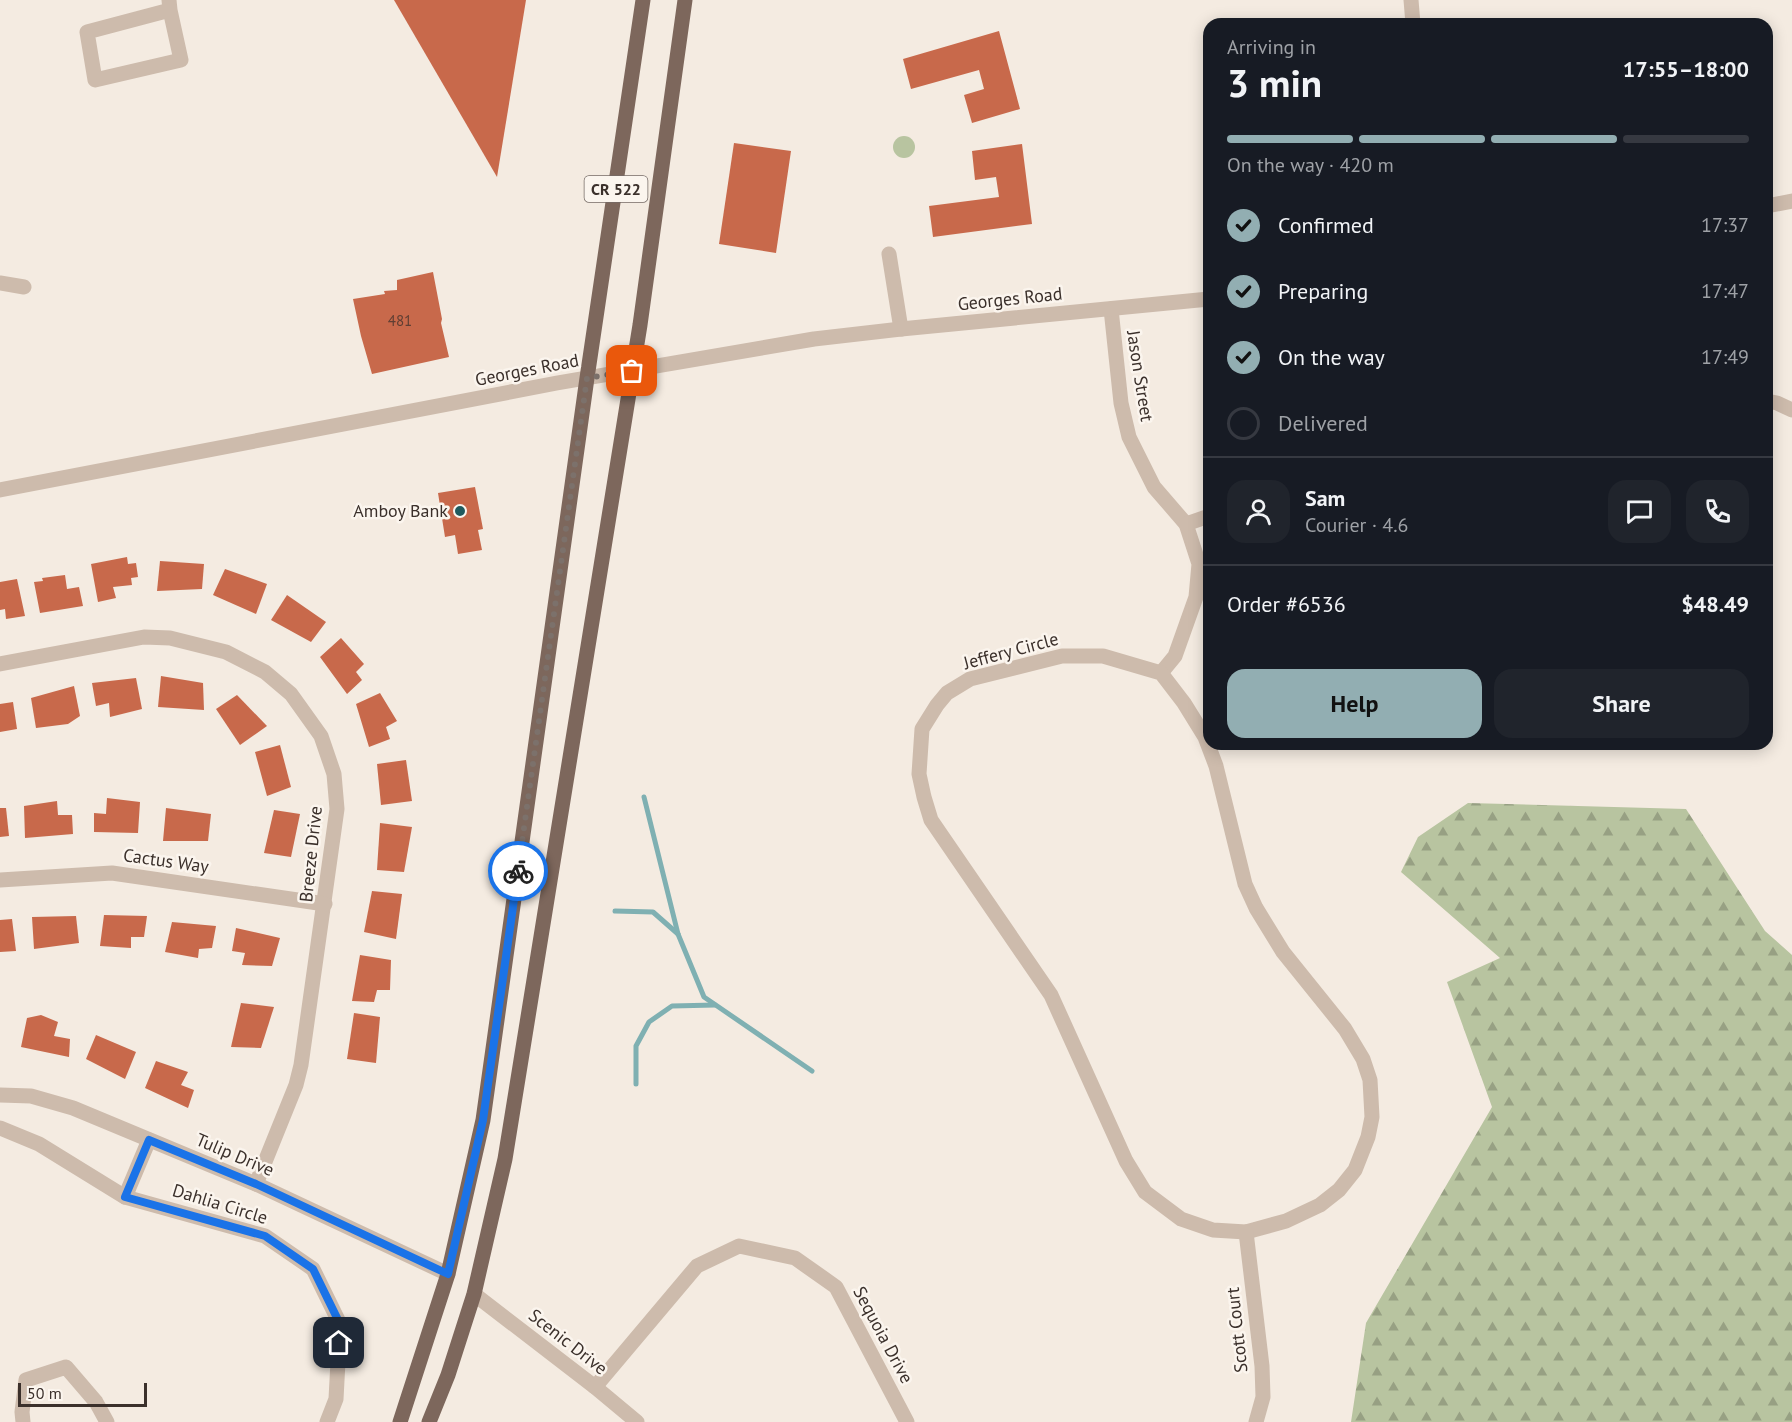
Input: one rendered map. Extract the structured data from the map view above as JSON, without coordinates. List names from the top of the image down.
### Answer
{
  "streets": {
    "main road": ["CR 522"],
    "street": [
      "Georges Road",
      "Jason Street",
      "Jeffery Circle",
      "Breeze Drive",
      "Cactus Way",
      "Tulip Drive",
      "Dahlia Circle",
      "Scott Court",
      "Sequoia Drive",
      "Scenic Drive"
    ]
  },
  "crossings": [
    ["CR 522", "Georges Road"],
    ["CR 522", "Tulip Drive"],
    ["CR 522", "Scenic Drive"],
    ["Georges Road", "Jason Street"],
    ["Jason Street", "Jeffery Circle"],
    ["Jeffery Circle", "Scott Court"],
    ["Breeze Drive", "Cactus Way"],
    ["Breeze Drive", "Tulip Drive"],
    ["Sequoia Drive", "Scenic Drive"]
  ],
  "places": ["Amboy Bank"],
  "house_numbers": ["481"],
  "scale_bar": "50 m",
  "page": {
    "heading": ["3 min", "Arriving in", "17:55–18:00"],
    "panel": [
      "Sam",
      "Courier · 4.6",
      "Order #6536",
      "$48.49"
    ],
    "bar": "On the way · 420 m",
    "list": [
      ["Confirmed", "17:37"],
      ["Preparing", "17:47"],
      ["On the way", "17:49"],
      "Delivered"
    ],
    "buttons": ["Help", "Share"],
    "scale": "50 m"
  }
}
